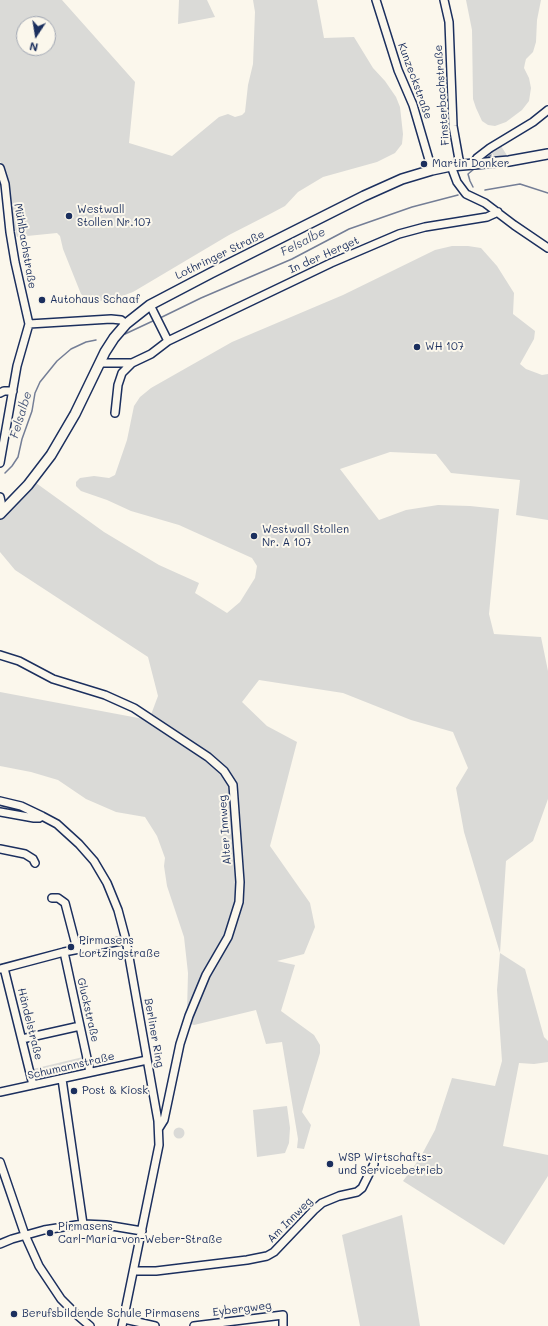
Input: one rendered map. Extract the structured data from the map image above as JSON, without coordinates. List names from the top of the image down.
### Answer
{
  "streets": {
    "main road": ["Lothringer Straße"],
    "street": [
      "Kunzeckstraße",
      "Finsterbachstraße",
      "Mühlbachstraße",
      "In der Herget",
      "Alter Innweg",
      "Gluckstraße",
      "Händelstraße",
      "Berliner Ring",
      "Schumannstraße",
      "Am Innweg",
      "Eybergweg"
    ]
  },
  "crossings": [
    ["Kunzeckstraße", "Lothringer Straße"],
    ["Finsterbachstraße", "Lothringer Straße"],
    ["Finsterbachstraße", "In der Herget"],
    ["Lothringer Straße", "In der Herget"],
    ["Alter Innweg", "Berliner Ring"],
    ["Gluckstraße", "Schumannstraße"],
    ["Händelstraße", "Schumannstraße"],
    ["Berliner Ring", "Schumannstraße"],
    ["Berliner Ring", "Am Innweg"]
  ],
  "water": ["Felsalbe"],
  "places": [
    "Martin Donker",
    "Westwall Stollen Nr.107",
    "Autohaus Schaaf",
    "WH 107",
    "Westwall Stollen Nr. A 107",
    "Pirmasens Lortzingstraße",
    "Post & Kiosk",
    "WSP Wirtschafts- und Servicebetrieb",
    "Pirmasens Carl-Maria-von-Weber-Straße",
    "Berufsbildende Schule Pirmasens"
  ],
  "north": "bottom"
}
